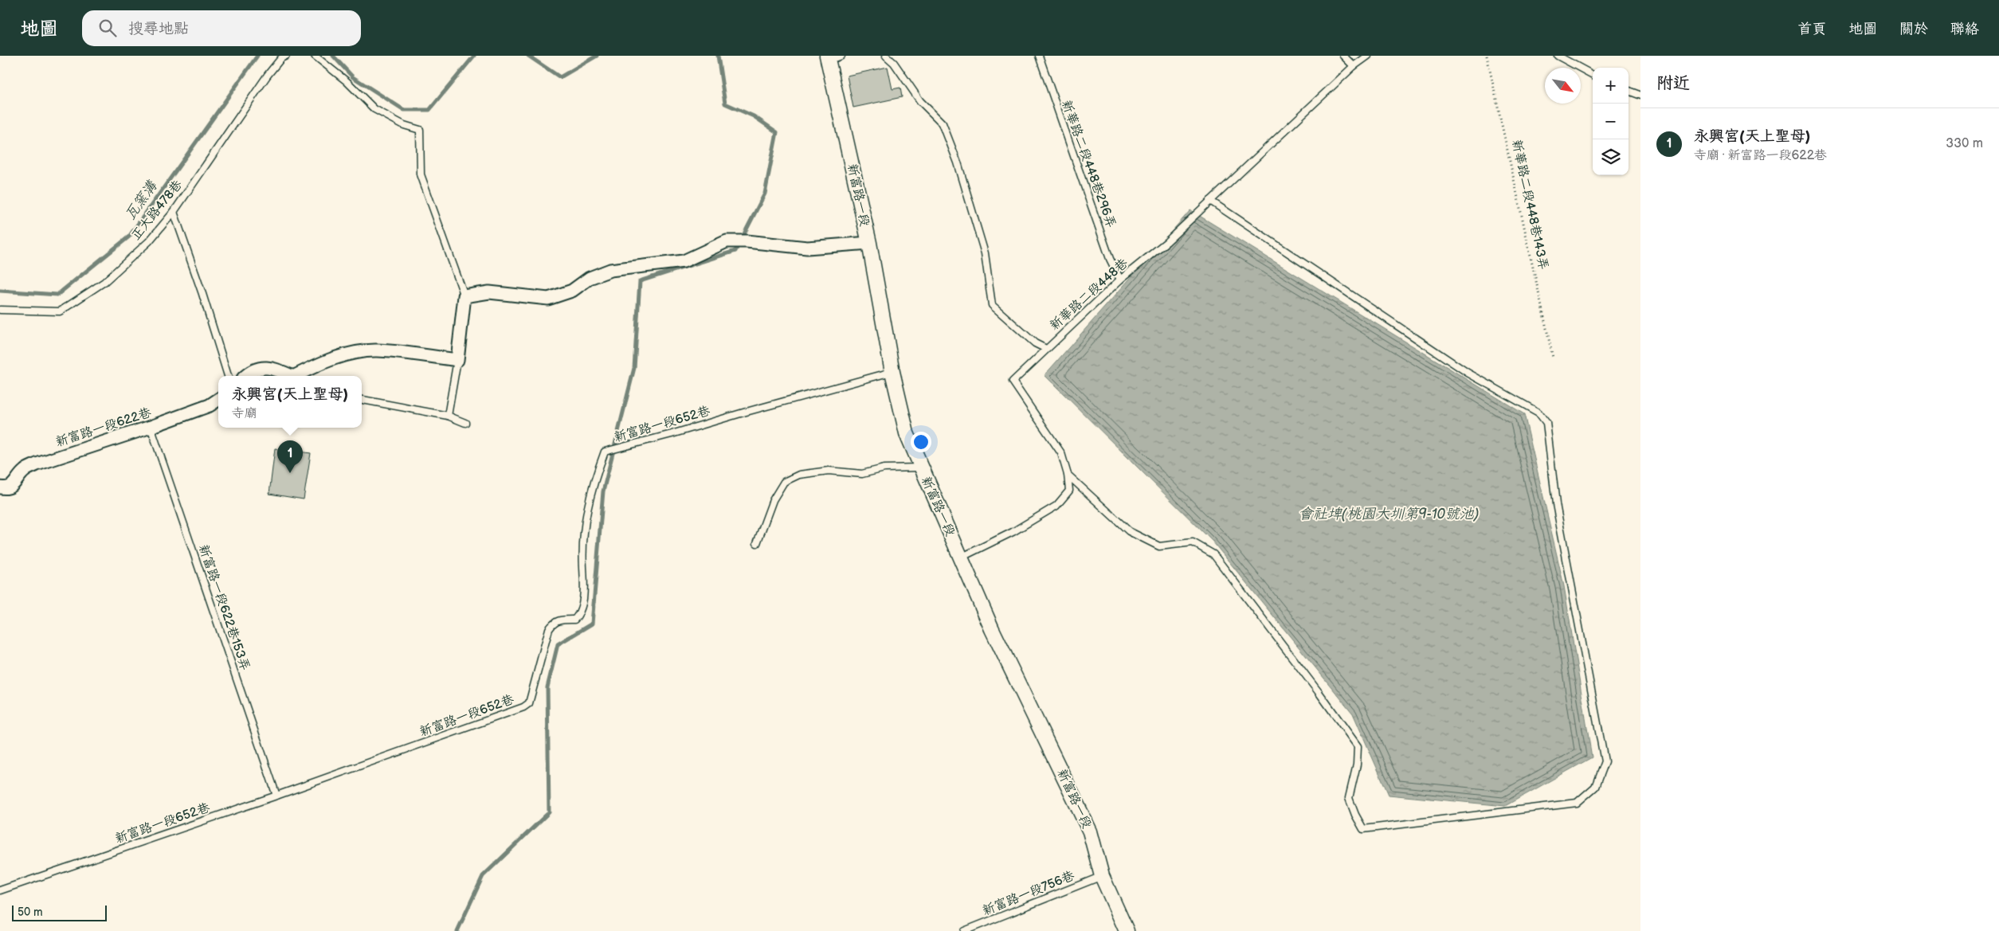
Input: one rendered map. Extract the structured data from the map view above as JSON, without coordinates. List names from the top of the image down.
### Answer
{
  "streets": {
    "street": ["新富路一段", "新富路一段622巷"],
    "lane": [
      "新華路二段448巷296弄",
      "正大路478巷",
      "新華路二段448巷",
      "新富路一段652巷",
      "新富路一段622巷153弄",
      "新富路一段756巷"
    ],
    "path": ["新華路二段448巷143弄"]
  },
  "crossings": [
    ["新華路二段448巷296弄", "新華路二段448巷"],
    ["新富路一段", "新華路二段448巷"],
    ["新富路一段", "新富路一段652巷"],
    ["新富路一段", "新富路一段756巷"],
    ["新富路一段652巷", "新富路一段622巷153弄"],
    ["新富路一段622巷", "新富路一段622巷153弄"]
  ],
  "water": ["瓦窯溝", "會社埤(桃園大圳第9-10號池)"],
  "scale_bar": "50 m",
  "north": "bottom right",
  "page": {
    "header": "地圖",
    "search": "搜尋地點",
    "nav": [
      "首頁",
      "地圖",
      "關於",
      "聯絡"
    ],
    "heading": "附近",
    "map_buttons": ["+", "−"],
    "list": [
      {
        "mark": "1",
        "name": "永興宮(天上聖母)",
        "note": "寺廟 · 新富路一段622巷",
        "value": "330 m"
      }
    ],
    "popup": ["永興宮(天上聖母)", "寺廟"],
    "pins": "1",
    "scale": "50 m"
  }
}
